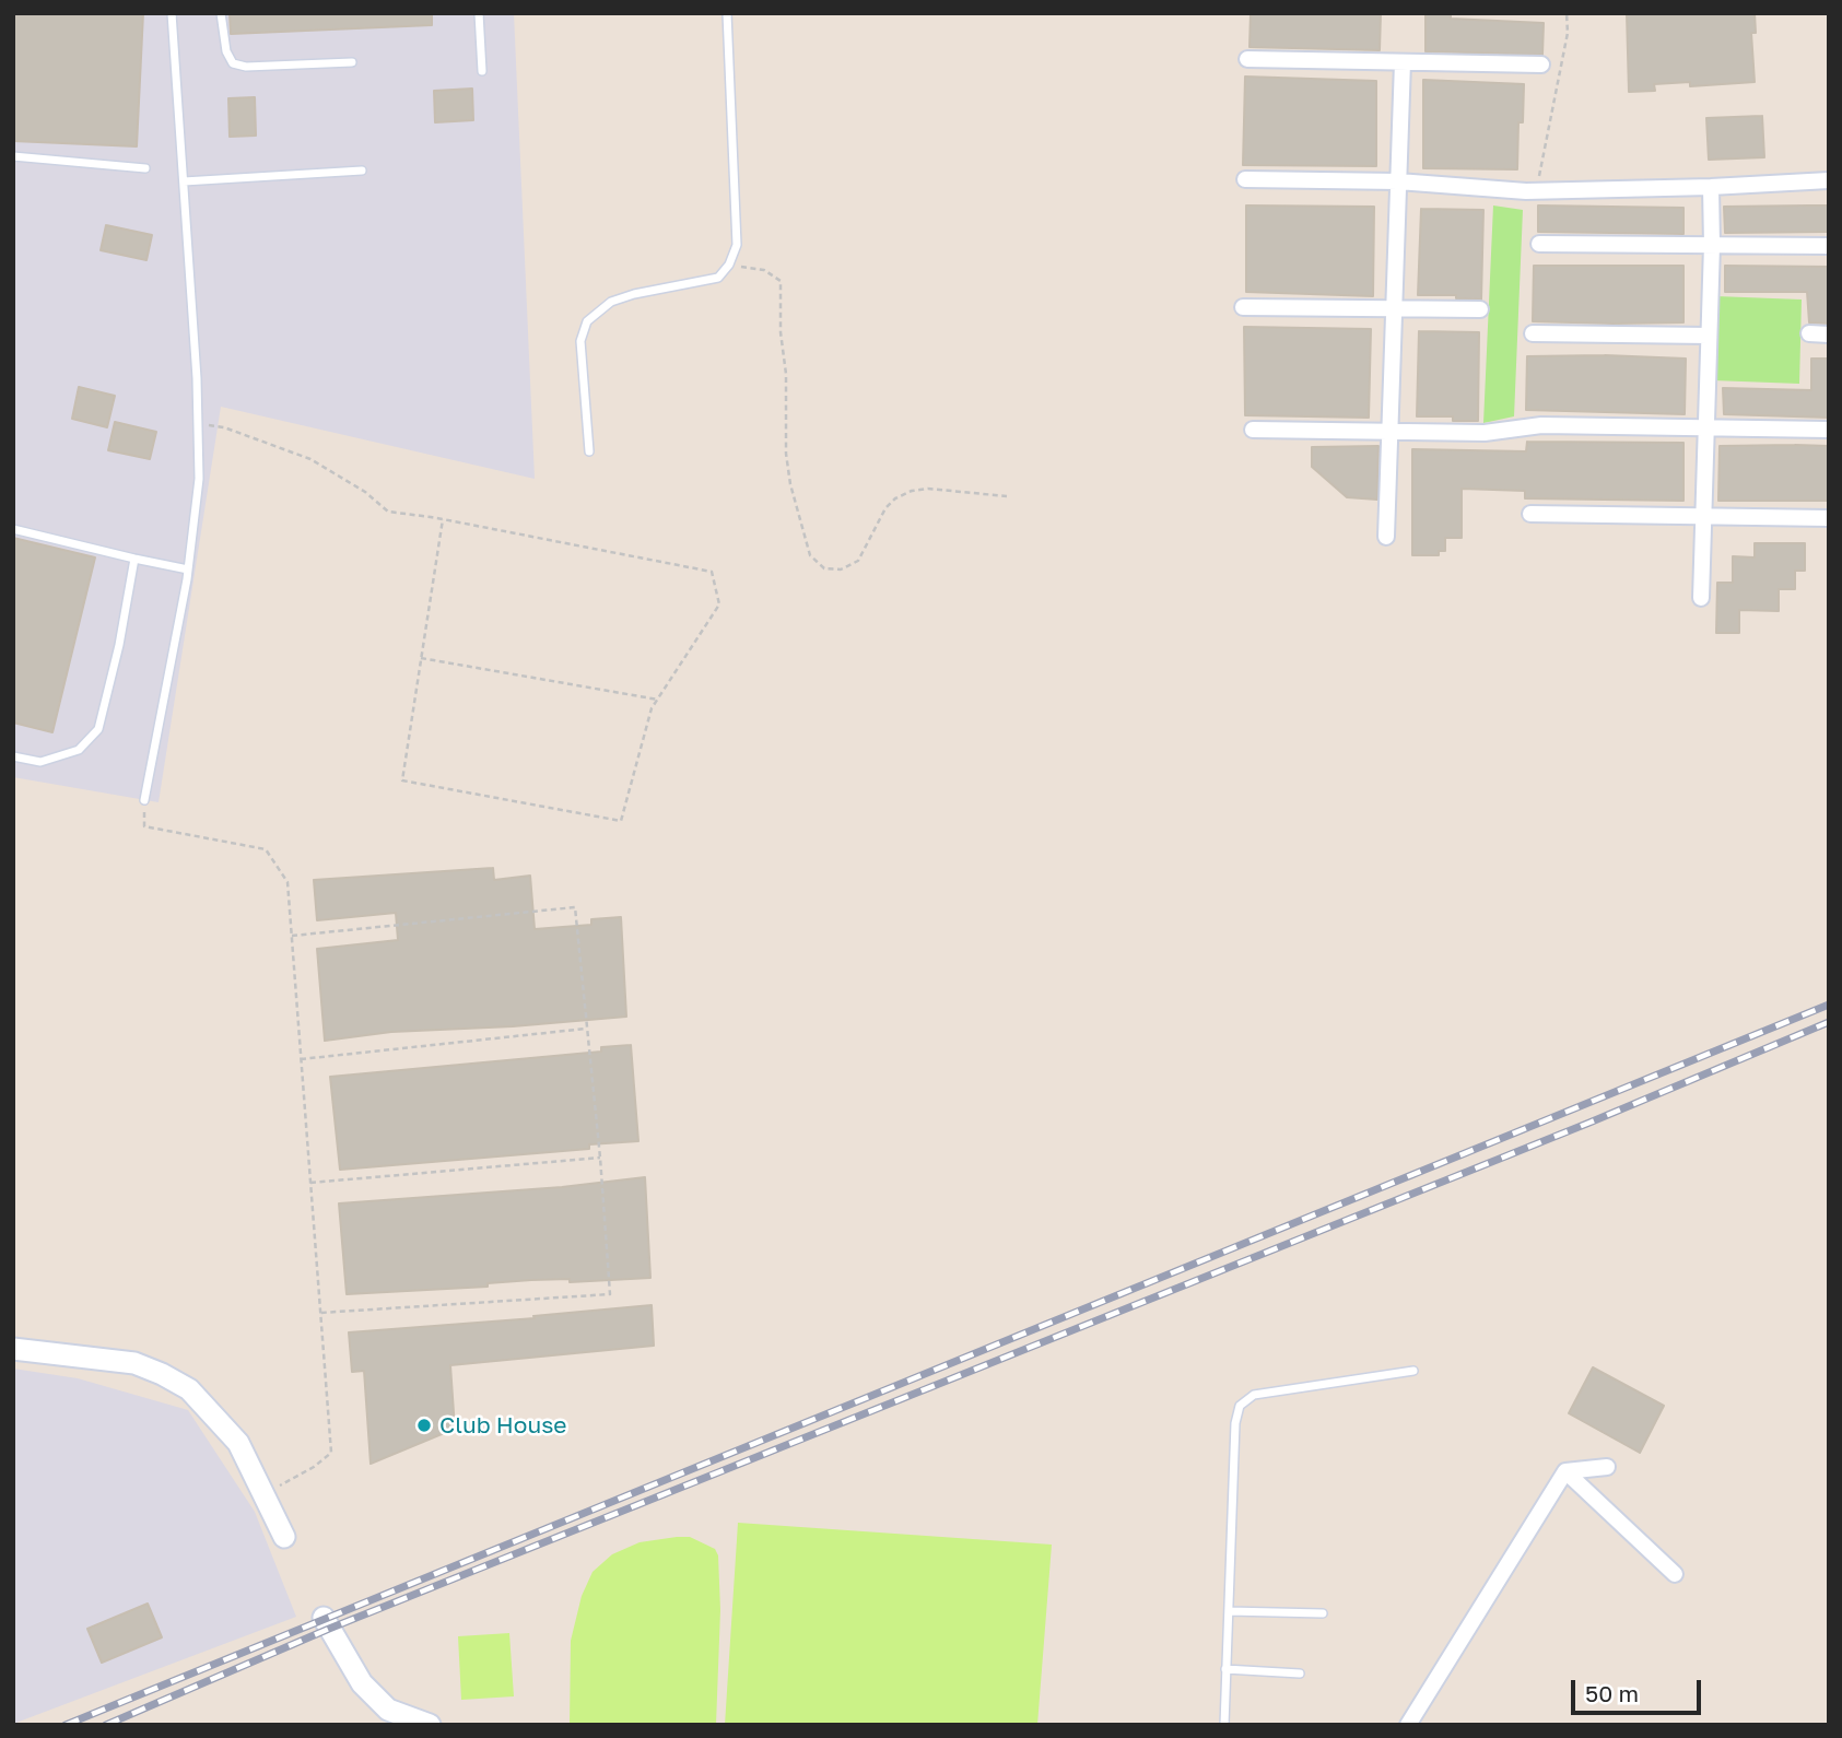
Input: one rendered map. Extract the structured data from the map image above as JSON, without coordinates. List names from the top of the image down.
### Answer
{
  "places": ["Club House"],
  "scale_bar": "50 m"
}
